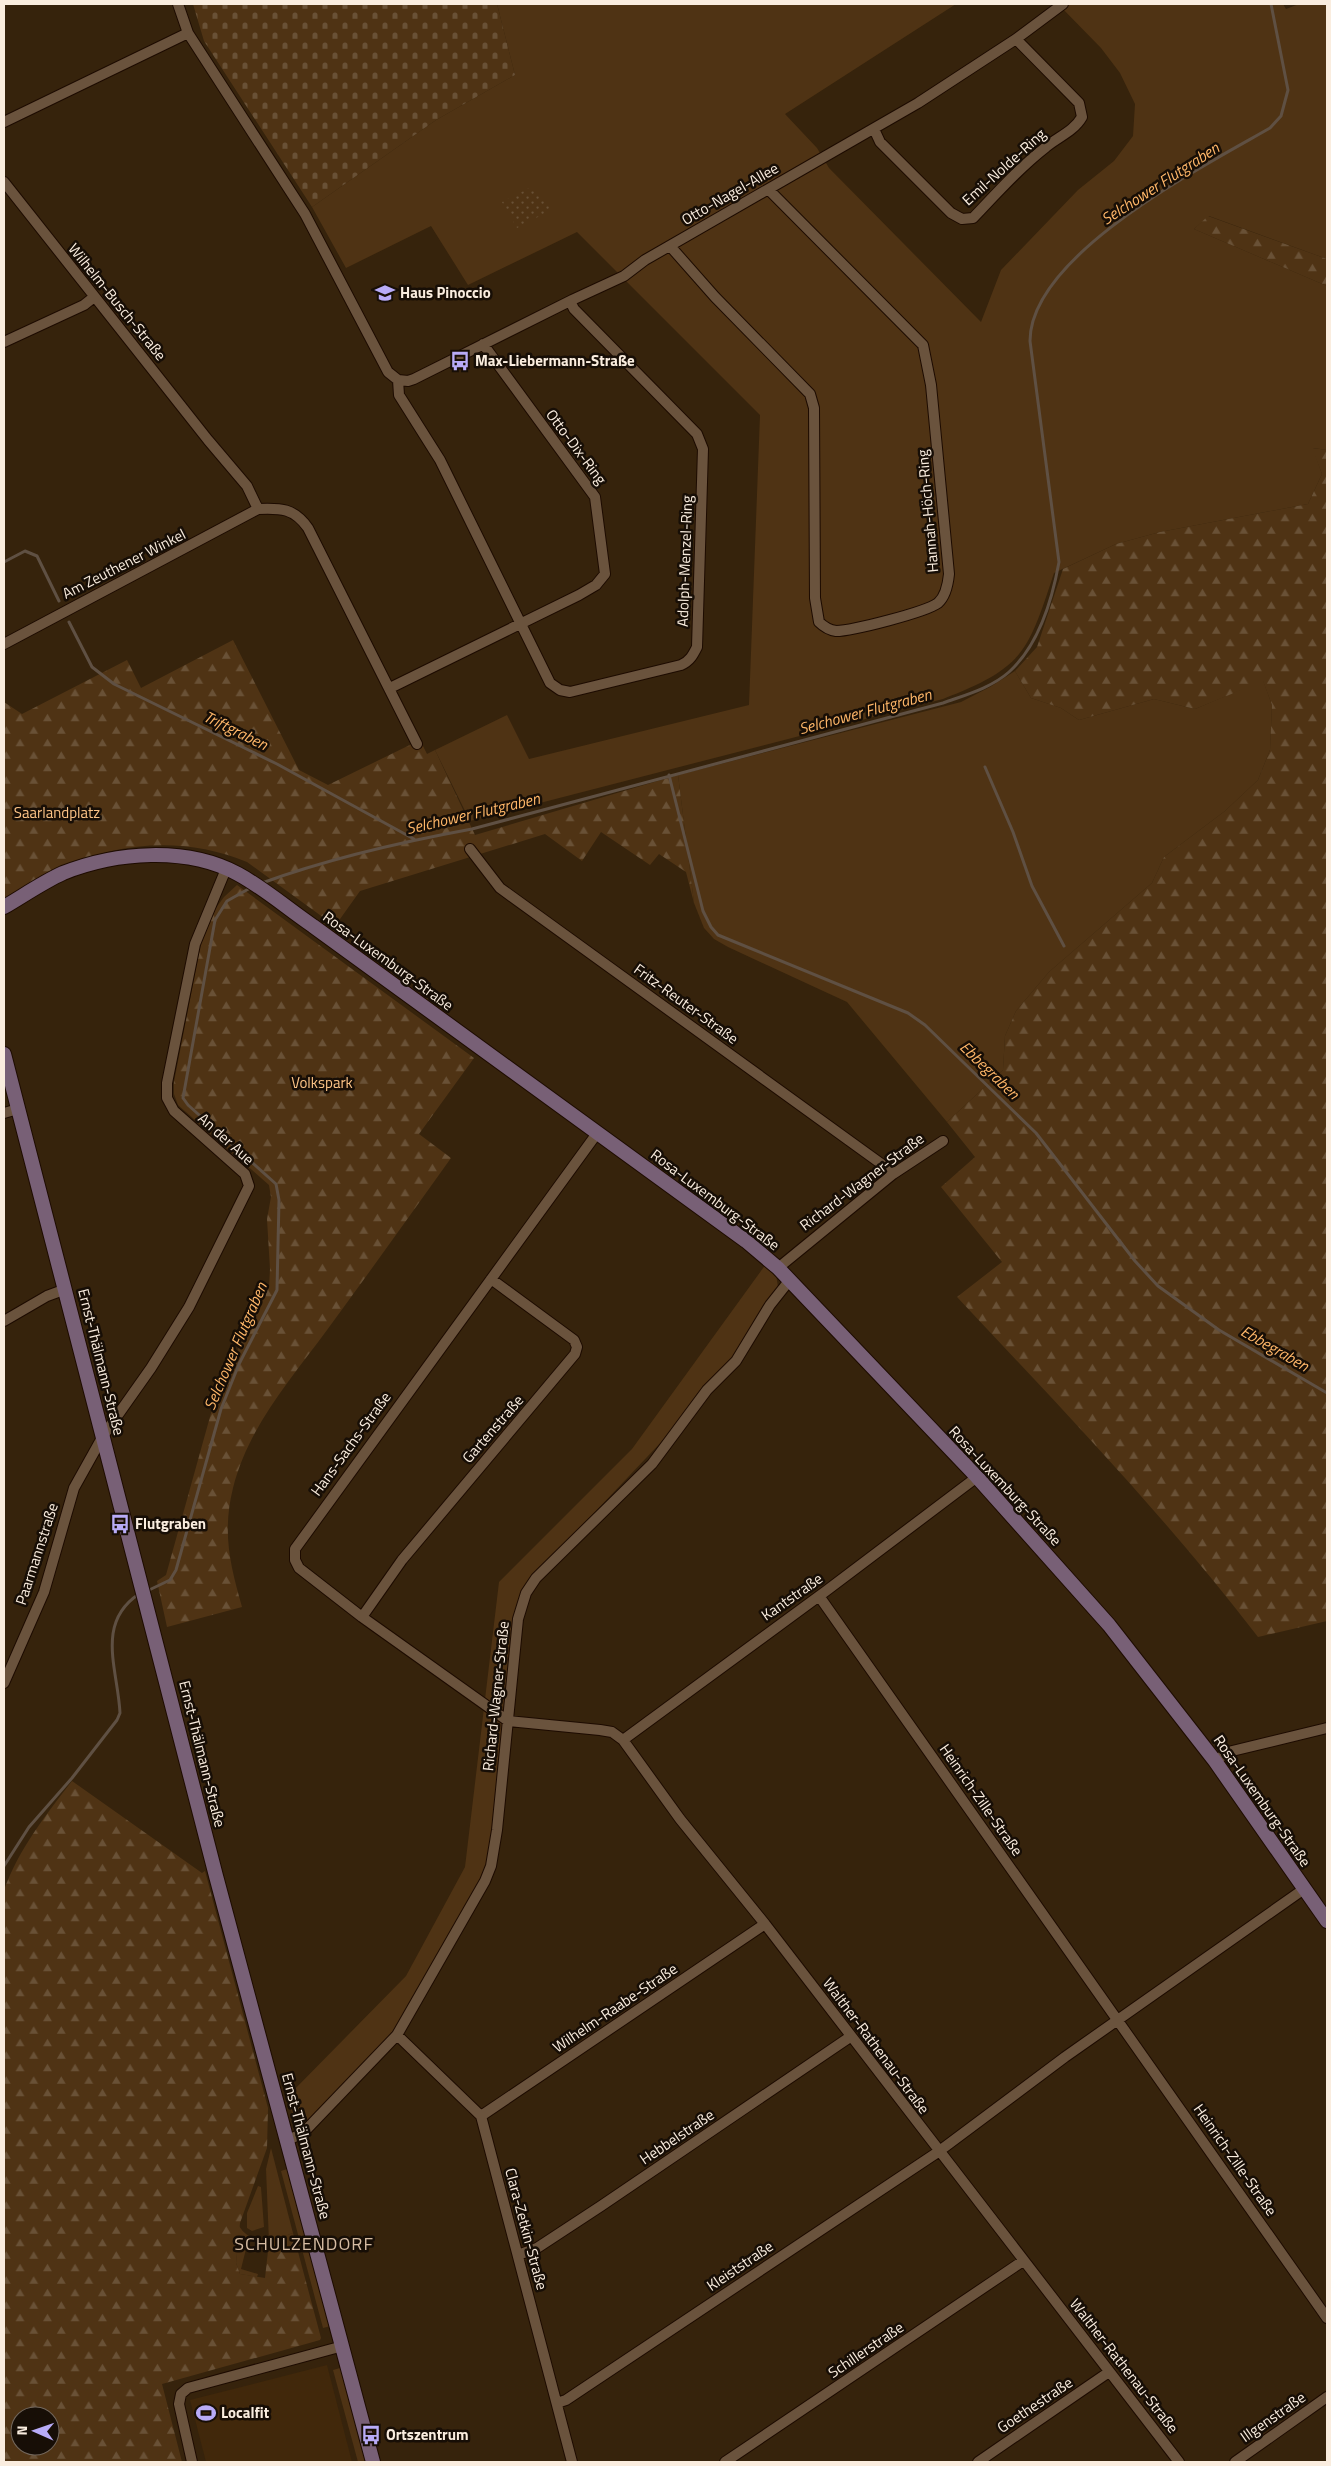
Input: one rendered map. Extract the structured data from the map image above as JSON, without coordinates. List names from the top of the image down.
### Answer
{
  "streets": {
    "street": [
      "Emil-Nolde-Ring",
      "Otto-Nagel-Allee",
      "Wilhelm-Busch-Straße",
      "Otto-Dix-Ring",
      "Hannah-Höch-Ring",
      "Adolph-Menzel-Ring",
      "Am Zeuthener Winkel",
      "Rosa-Luxemburg-Straße",
      "Fritz-Reuter-Straße",
      "An der Aue",
      "Richard-Wagner-Straße",
      "Ernst-Thälmann-Straße",
      "Gartenstraße",
      "Hans-Sachs-Straße",
      "Paarmannstraße",
      "Kantstraße",
      "Heinrich-Zille-Straße",
      "Wilhelm-Raabe-Straße",
      "Walther-Rathenau-Straße",
      "Hebbelstraße",
      "Clara-Zetkin-Straße",
      "Kleiststraße",
      "Schillerstraße",
      "Goethestraße",
      "Illgenstraße"
    ]
  },
  "crossings": [
    ["Emil-Nolde-Ring", "Otto-Nagel-Allee"],
    ["Otto-Nagel-Allee", "Otto-Dix-Ring"],
    ["Otto-Nagel-Allee", "Hannah-Höch-Ring"],
    ["Otto-Nagel-Allee", "Adolph-Menzel-Ring"],
    ["Wilhelm-Busch-Straße", "Am Zeuthener Winkel"],
    ["Otto-Dix-Ring", "Adolph-Menzel-Ring"],
    ["Rosa-Luxemburg-Straße", "An der Aue"],
    ["Rosa-Luxemburg-Straße", "Richard-Wagner-Straße"],
    ["Rosa-Luxemburg-Straße", "Hans-Sachs-Straße"],
    ["Rosa-Luxemburg-Straße", "Kantstraße"],
    ["Fritz-Reuter-Straße", "Richard-Wagner-Straße"],
    ["An der Aue", "Ernst-Thälmann-Straße"],
    ["An der Aue", "Paarmannstraße"],
    ["Richard-Wagner-Straße", "Ernst-Thälmann-Straße"],
    ["Richard-Wagner-Straße", "Hans-Sachs-Straße"],
    ["Richard-Wagner-Straße", "Walther-Rathenau-Straße"],
    ["Ernst-Thälmann-Straße", "Paarmannstraße"],
    ["Gartenstraße", "Hans-Sachs-Straße"],
    ["Hans-Sachs-Straße", "Walther-Rathenau-Straße"],
    ["Kantstraße", "Heinrich-Zille-Straße"],
    ["Kantstraße", "Walther-Rathenau-Straße"],
    ["Wilhelm-Raabe-Straße", "Walther-Rathenau-Straße"],
    ["Wilhelm-Raabe-Straße", "Clara-Zetkin-Straße"],
    ["Walther-Rathenau-Straße", "Hebbelstraße"],
    ["Walther-Rathenau-Straße", "Kleiststraße"],
    ["Walther-Rathenau-Straße", "Schillerstraße"],
    ["Walther-Rathenau-Straße", "Goethestraße"],
    ["Hebbelstraße", "Clara-Zetkin-Straße"],
    ["Clara-Zetkin-Straße", "Kleiststraße"]
  ],
  "districts": ["SCHULZENDORF"],
  "water": ["Selchower Flutgraben", "Triftgraben", "Ebbegraben"],
  "parks": ["Saarlandplatz", "Volkspark"],
  "places": {
    "school or university": ["Haus Pinoccio"],
    "bus stop": ["Max-Liebermann-Straße", "Flutgraben", "Ortszentrum"],
    "sports": ["Localfit"]
  },
  "north": "left"
}
